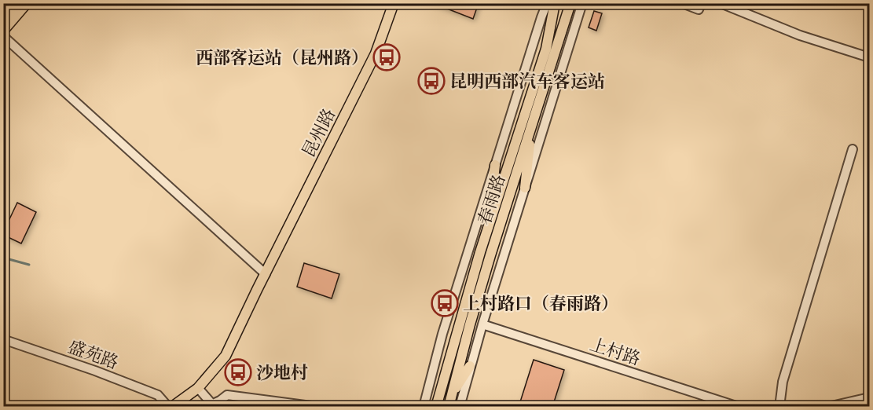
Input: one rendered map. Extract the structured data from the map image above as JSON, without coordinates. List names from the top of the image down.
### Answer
{
  "streets": {
    "main road": ["昆州路", "春雨路"],
    "street": ["上村路", "盛苑路"]
  },
  "places": {
    "bus stop": [
      "西部客运站（昆州路）",
      "昆明西部汽车客运站",
      "上村路口（春雨路）",
      "沙地村"
    ]
  }
}
